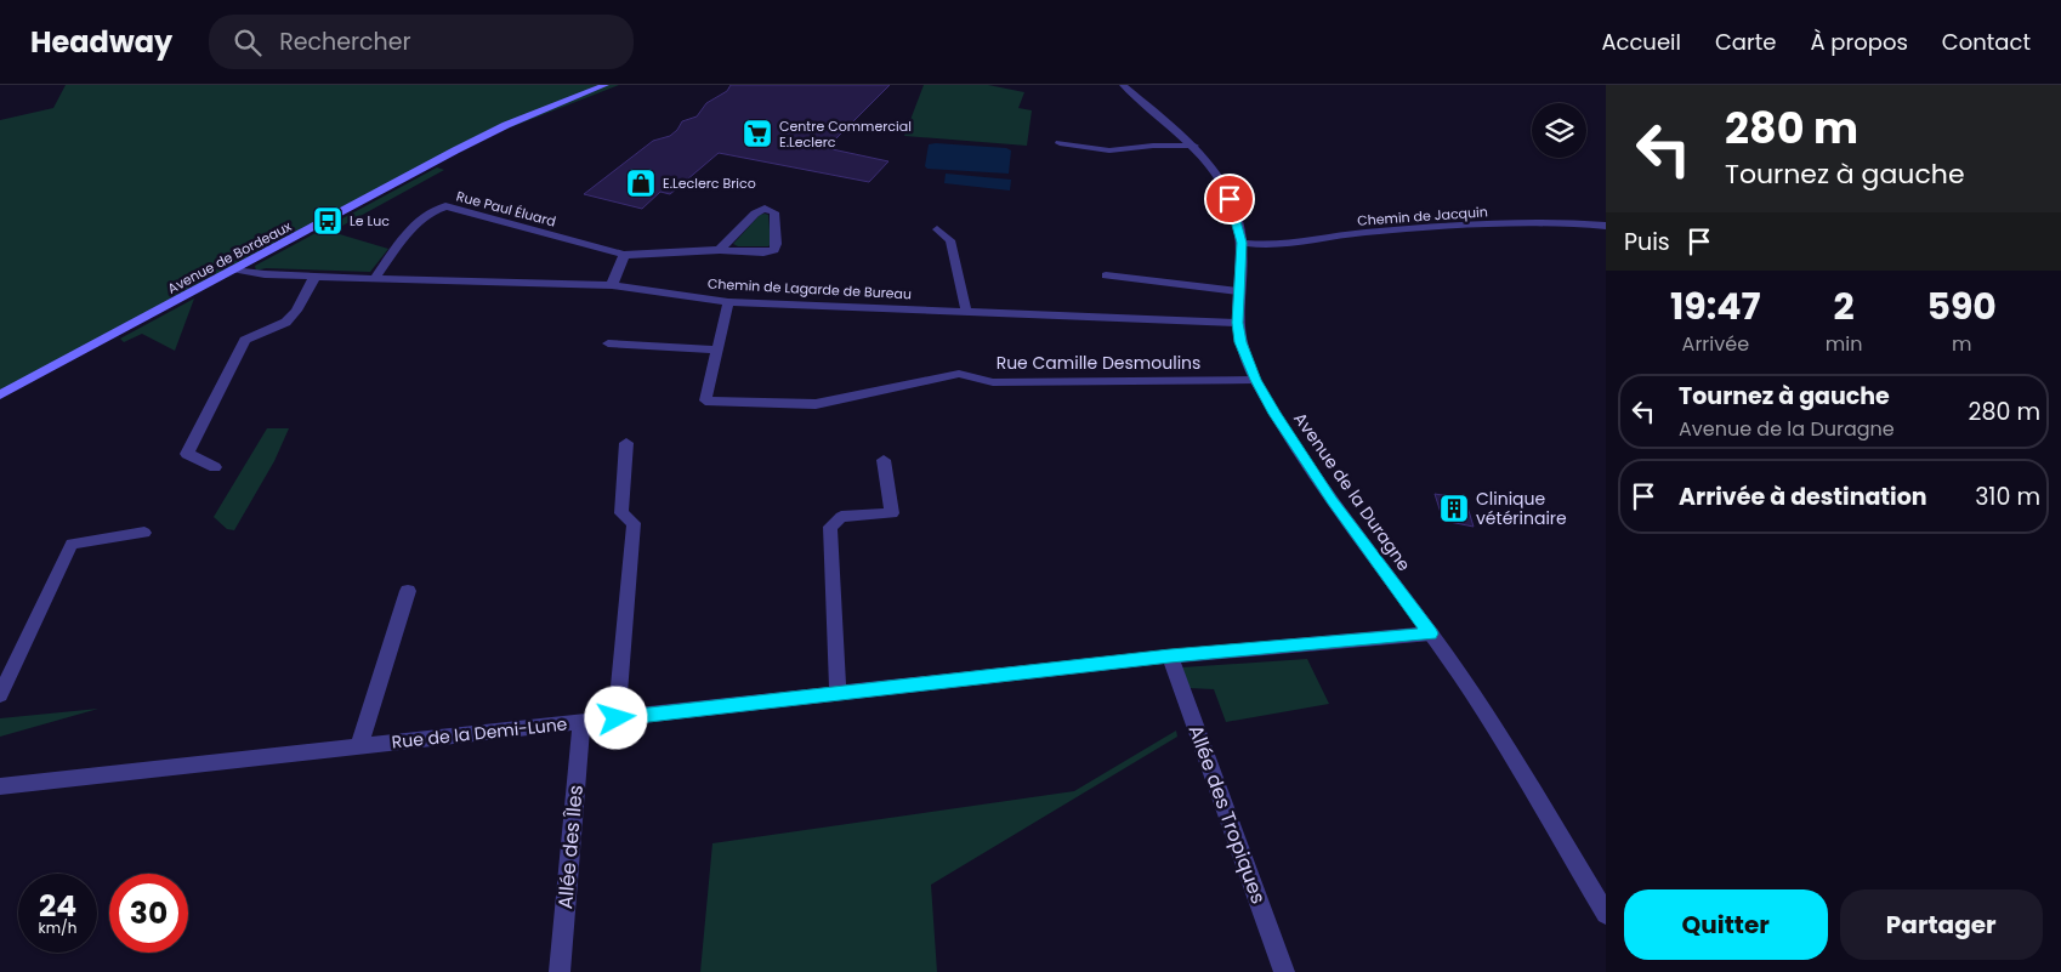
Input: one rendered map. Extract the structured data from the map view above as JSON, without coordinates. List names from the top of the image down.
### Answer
{
  "streets": {
    "main road": ["Avenue de Bordeaux"],
    "street": [
      "Rue Paul Éluard",
      "Chemin de Jacquin",
      "Chemin de Lagarde de Bureau",
      "Rue Camille Desmoulins",
      "Avenue de la Duragne",
      "Rue de la Demi-Lune",
      "Allée des Tropiques",
      "Allée des Îles"
    ]
  },
  "crossings": [
    ["Rue Paul Éluard", "Chemin de Lagarde de Bureau"],
    ["Chemin de Jacquin", "Avenue de la Duragne"],
    ["Avenue de Bordeaux", "Chemin de Lagarde de Bureau"],
    ["Chemin de Lagarde de Bureau", "Rue Camille Desmoulins"],
    ["Chemin de Lagarde de Bureau", "Avenue de la Duragne"],
    ["Rue Camille Desmoulins", "Avenue de la Duragne"],
    ["Avenue de la Duragne", "Rue de la Demi-Lune"],
    ["Rue de la Demi-Lune", "Allée des Tropiques"],
    ["Rue de la Demi-Lune", "Allée des Îles"]
  ],
  "places": {
    "supermarket": ["Centre Commercial E.Leclerc"],
    "shop": ["E.Leclerc Brico"],
    "bus stop": ["Le Luc"],
    "building": ["Clinique vétérinaire"]
  },
  "page": {
    "header": "Headway",
    "search": "Rechercher",
    "nav": [
      "Accueil",
      "Carte",
      "À propos",
      "Contact"
    ],
    "turn": ["280 m", "Tournez à gauche"],
    "then": "Puis",
    "eta": [
      "19:47",
      "Arrivée",
      "2",
      "min",
      "590",
      "m"
    ],
    "list": [
      {
        "name": "Tournez à gauche",
        "note": "Avenue de la Duragne",
        "value": "280 m"
      },
      {
        "name": "Arrivée à destination",
        "value": "310 m"
      }
    ],
    "speed": "24 km/h",
    "limit": "30",
    "buttons": ["Quitter", "Partager"]
  }
}
